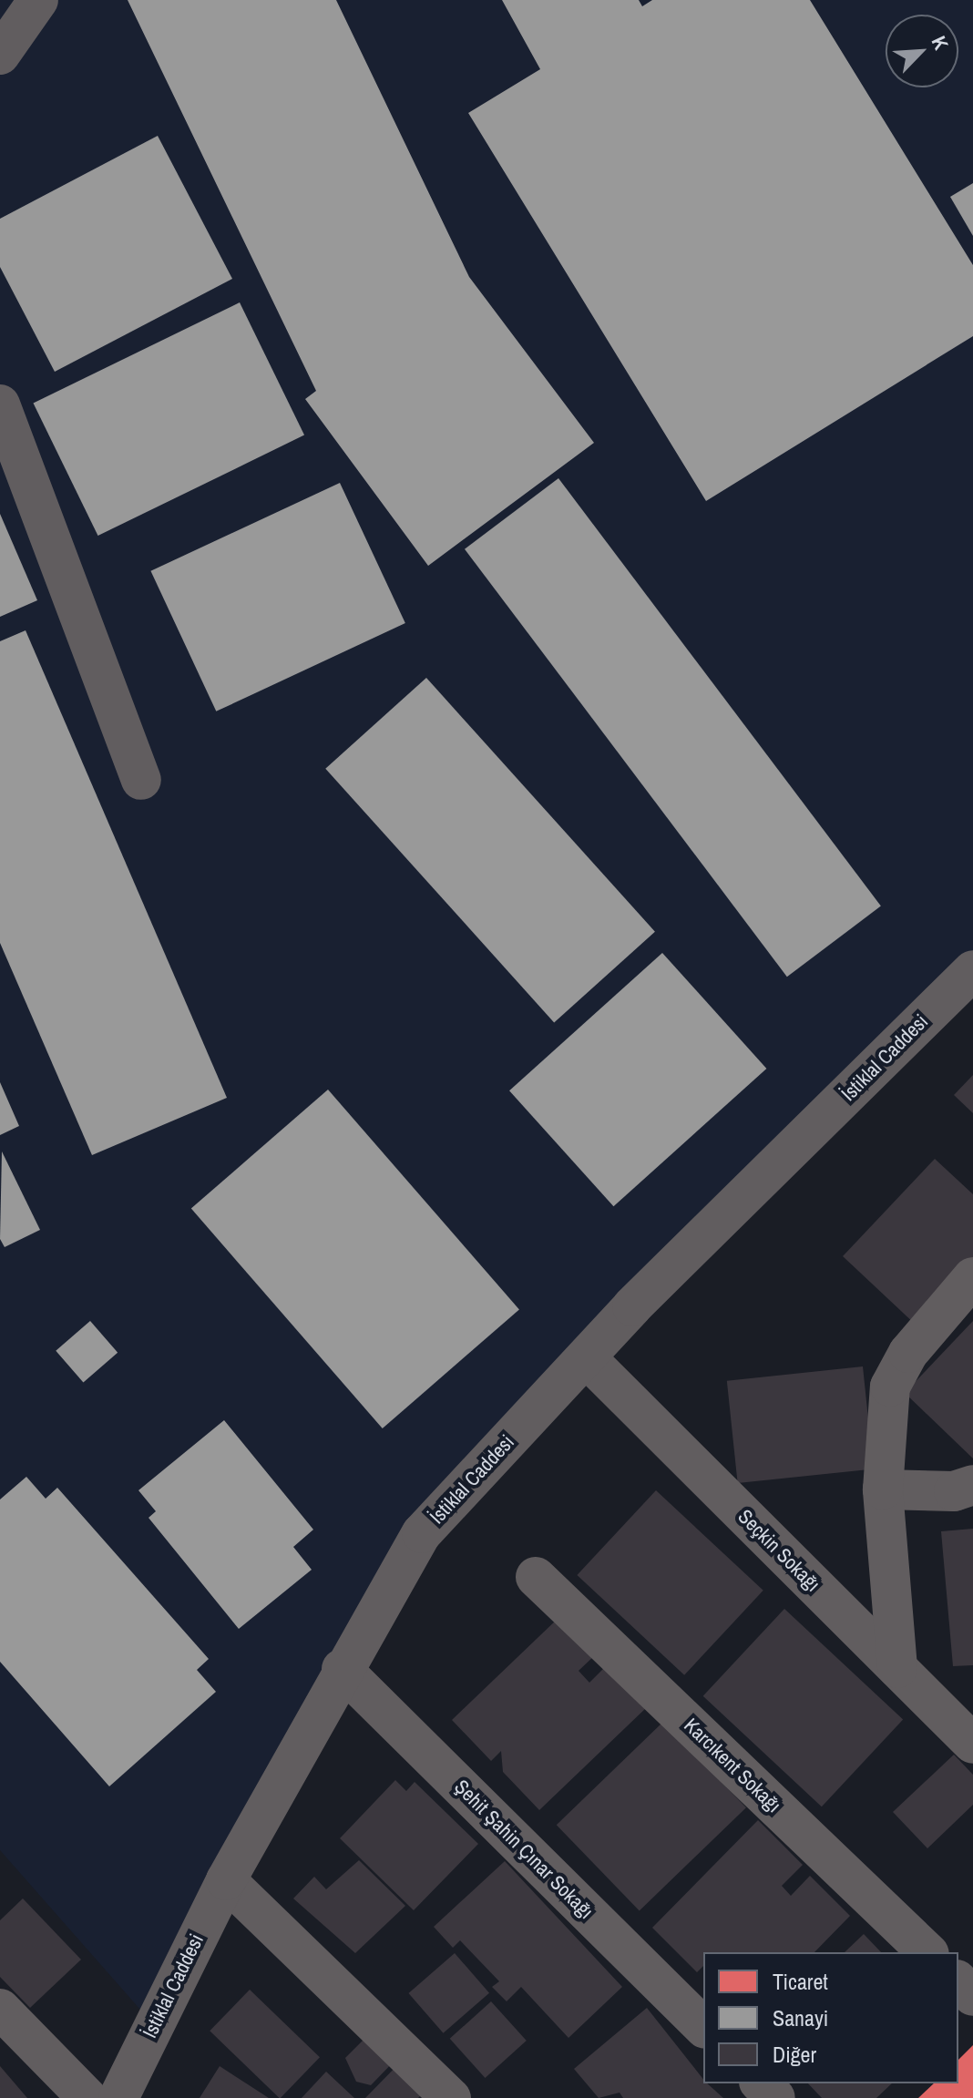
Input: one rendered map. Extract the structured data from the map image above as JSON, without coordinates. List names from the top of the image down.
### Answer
{
  "streets": {
    "street": [
      "İstiklal Caddesi",
      "Seçkin Sokağı",
      "Karcıkent Sokağı",
      "Şehit Şahin Çınar Sokağı"
    ]
  },
  "crossings": [
    ["İstiklal Caddesi", "Seçkin Sokağı"],
    ["İstiklal Caddesi", "Şehit Şahin Çınar Sokağı"]
  ],
  "legend": ["Ticaret", "Sanayi", "Diğer"],
  "north": "top right"
}
